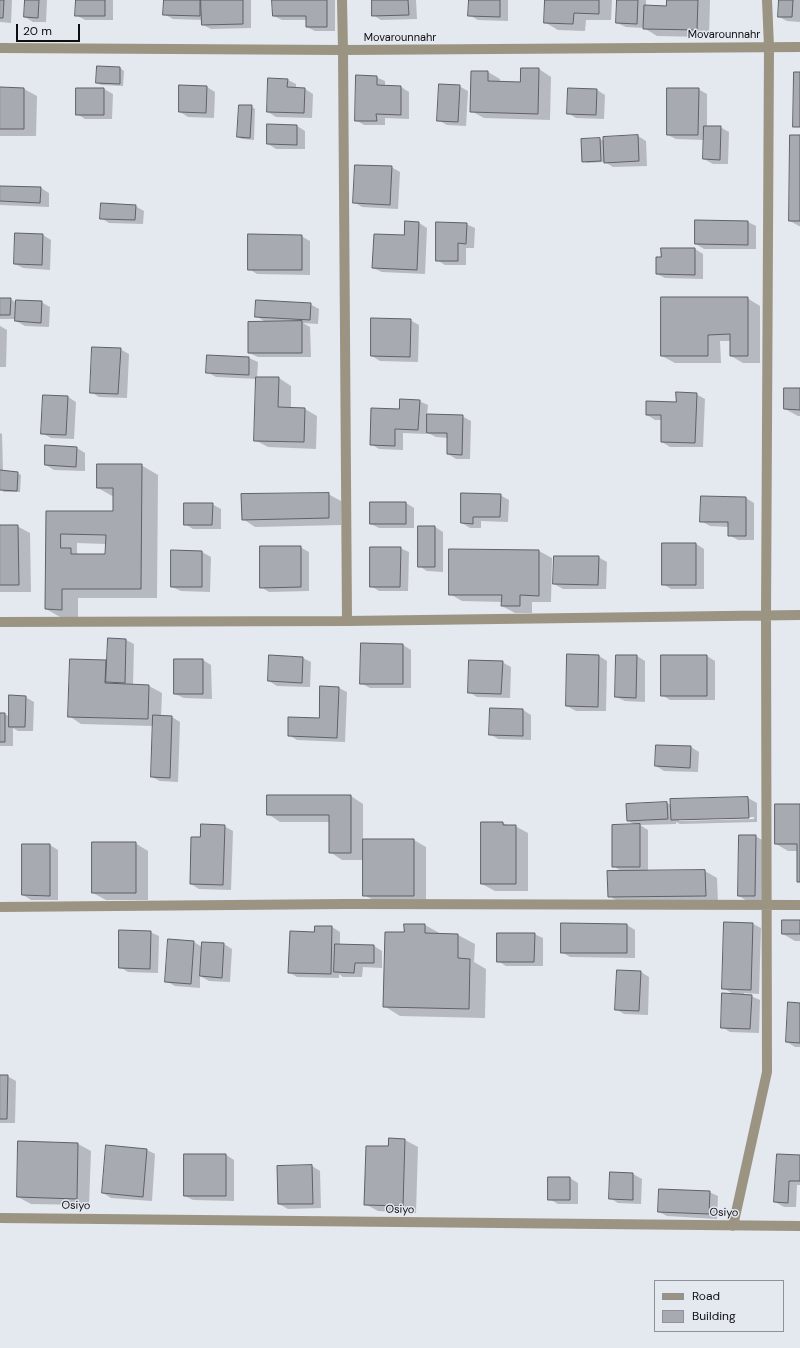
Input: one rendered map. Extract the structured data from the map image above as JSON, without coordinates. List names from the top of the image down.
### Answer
{
  "streets": {
    "street": ["Movarounnahr", "Osiyo"]
  },
  "legend": ["Road", "Building"],
  "scale_bar": "20 m"
}
